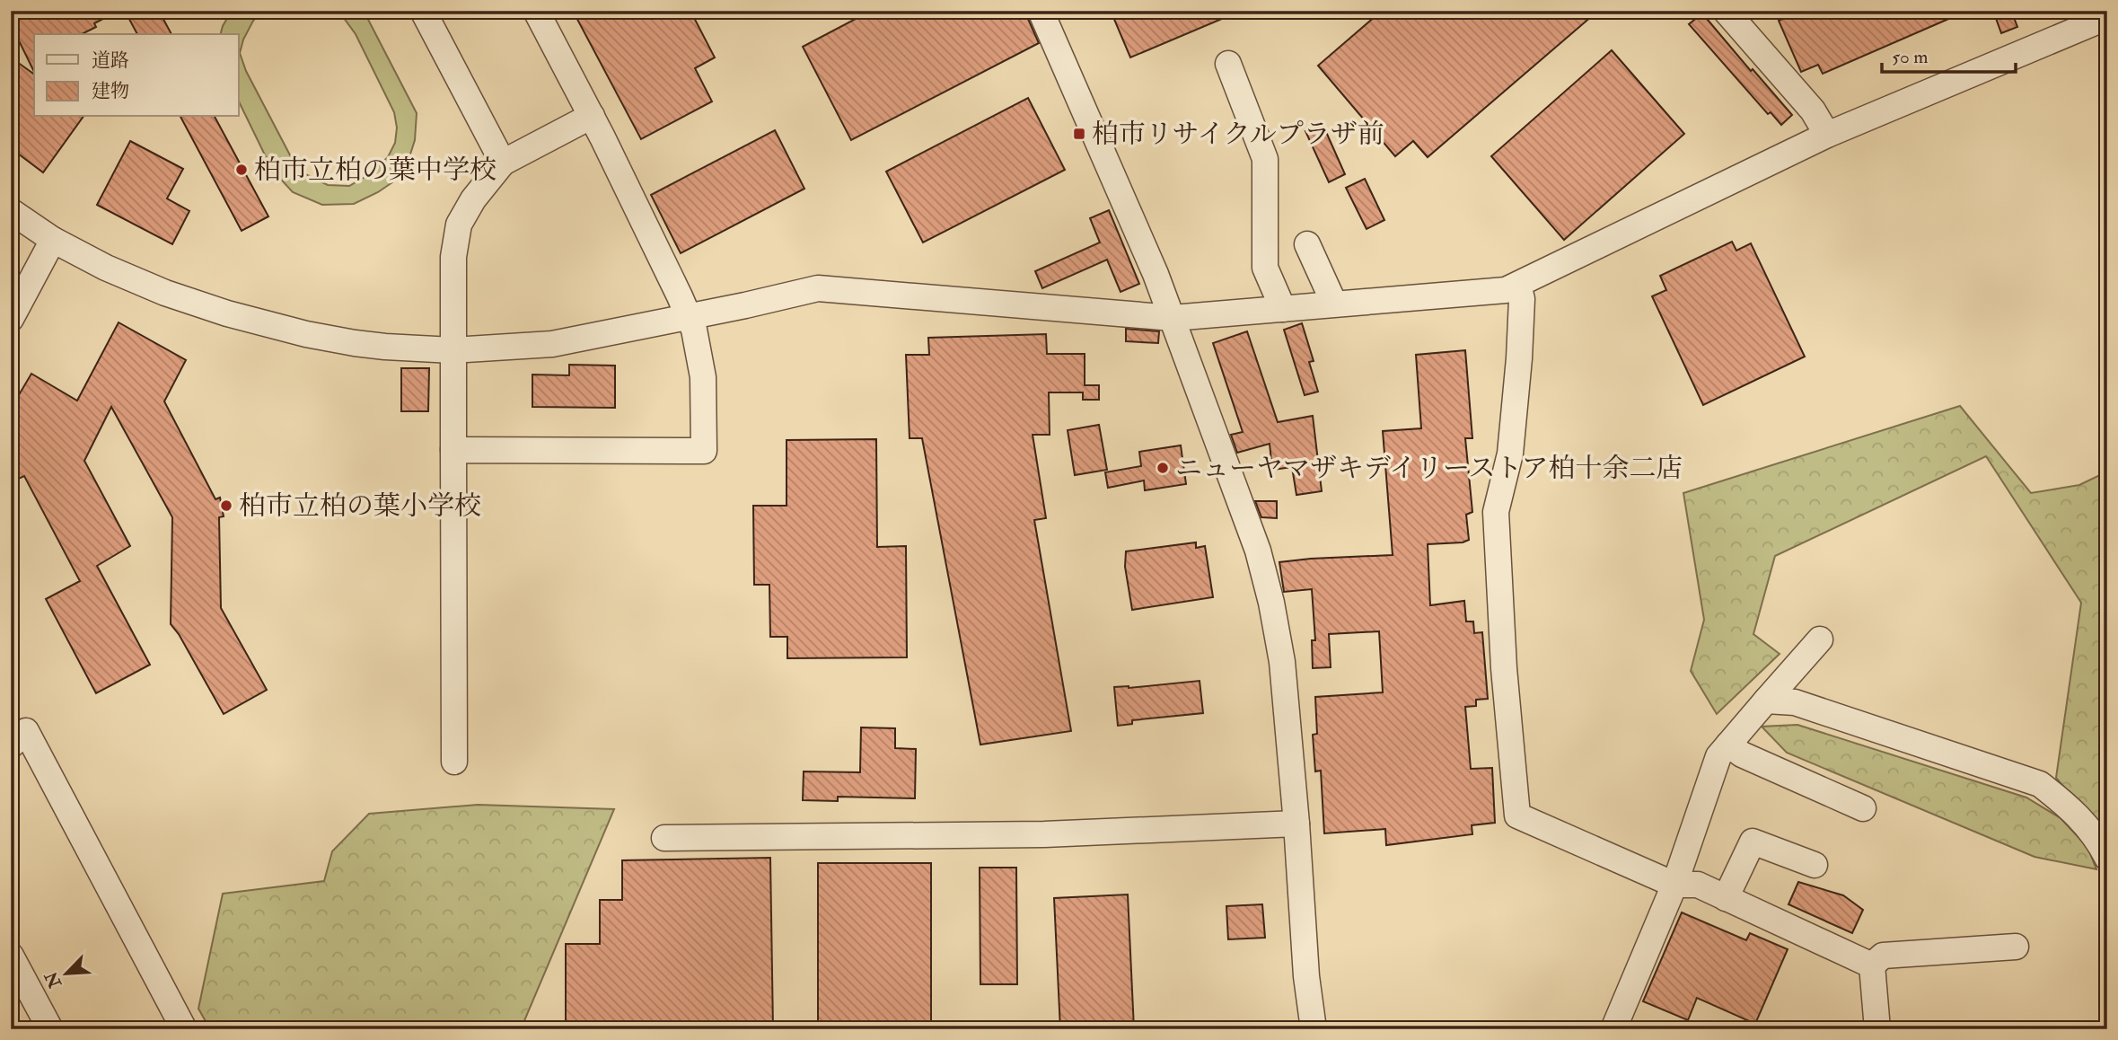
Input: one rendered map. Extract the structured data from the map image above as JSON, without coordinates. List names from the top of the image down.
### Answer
{
  "places": {
    "transit": ["柏市リサイクルプラザ前"],
    "other": ["柏市立柏の葉中学校", "ニューヤマザキデイリーストア柏十余二店", "柏市立柏の葉小学校"]
  },
  "legend": ["道路", "建物"],
  "scale_bar": "50 m",
  "north": "bottom left"
}
